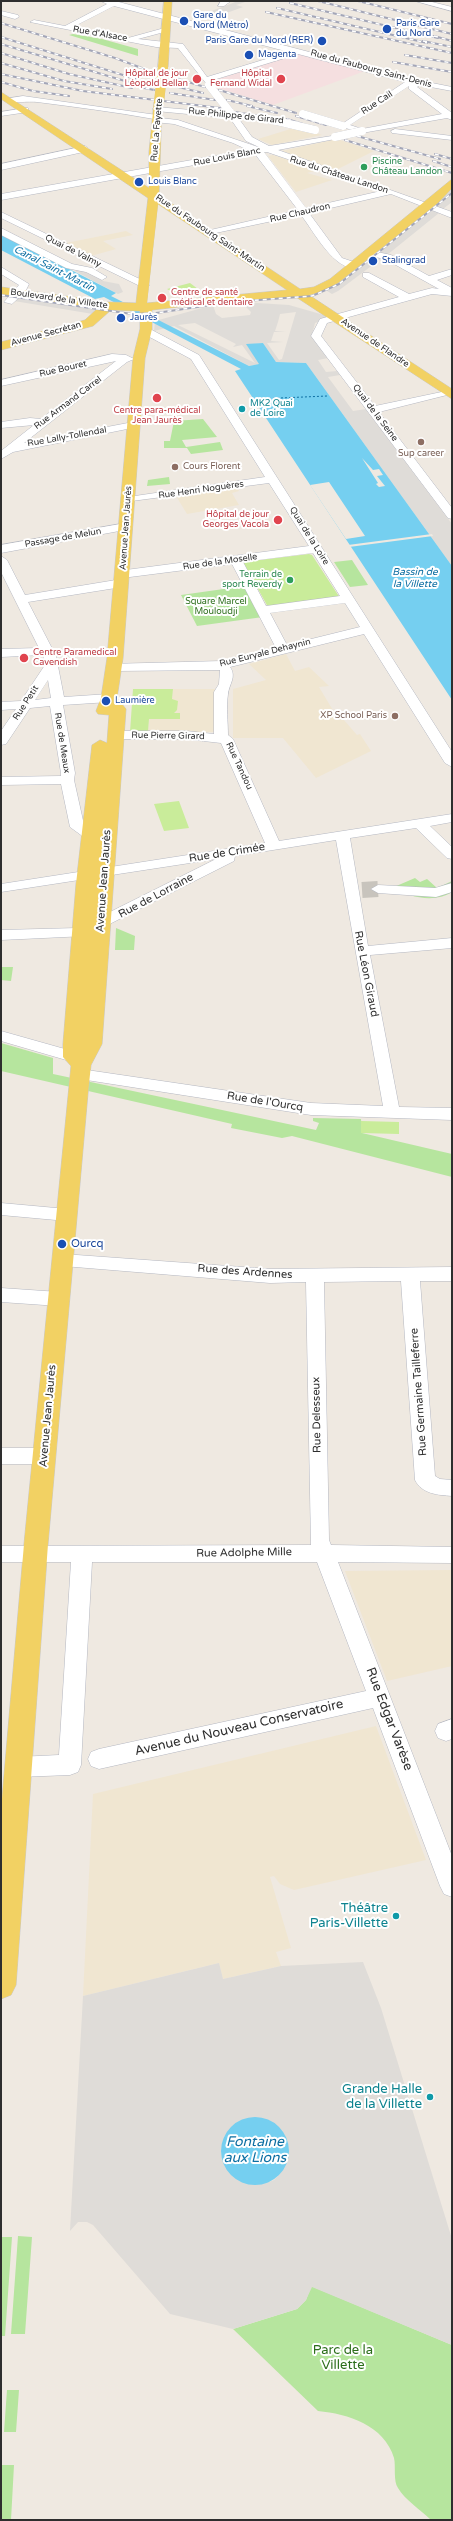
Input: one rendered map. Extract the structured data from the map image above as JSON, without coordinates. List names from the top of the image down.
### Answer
{
  "streets": {
    "main road": [
      "Rue La Fayette",
      "Rue du Faubourg Saint-Martin",
      "Boulevard de la Villette",
      "Avenue Secrétan",
      "Avenue de Flandre",
      "Avenue Jean Jaurès"
    ],
    "street": [
      "Rue d'Alsace",
      "Rue du Faubourg Saint-Denis",
      "Rue Cail",
      "Rue Philippe de Girard",
      "Rue Louis Blanc",
      "Rue du Château Landon",
      "Rue Chaudron",
      "Quai de Valmy",
      "Rue Bouret",
      "Rue Armand Carrel",
      "Quai de la Seine",
      "Rue Lally-Tollendal",
      "Rue Henri Noguères",
      "Quai de la Loire",
      "Passage de Melun",
      "Rue de la Moselle",
      "Rue Euryale Dehaynin",
      "Rue Petit",
      "Rue Pierre Girard",
      "Rue de Meaux",
      "Rue Tandou",
      "Rue de Crimée",
      "Rue de Lorraine",
      "Rue Léon Giraud",
      "Rue de l'Ourcq",
      "Rue des Ardennes",
      "Rue Germaine Tailleferre",
      "Rue Delesseux",
      "Rue Adolphe Mille",
      "Rue Edgar Varèse",
      "Avenue du Nouveau Conservatoire"
    ]
  },
  "crossings": [
    ["Rue d'Alsace", "Rue La Fayette"],
    ["Rue d'Alsace", "Rue du Château Landon"],
    ["Rue du Faubourg Saint-Denis", "Rue Cail"],
    ["Rue du Faubourg Saint-Denis", "Rue La Fayette"],
    ["Rue Philippe de Girard", "Rue La Fayette"],
    ["Rue Philippe de Girard", "Rue Louis Blanc"],
    ["Rue Philippe de Girard", "Rue du Château Landon"],
    ["Rue La Fayette", "Rue Louis Blanc"],
    ["Rue La Fayette", "Rue du Faubourg Saint-Martin"],
    ["Rue La Fayette", "Quai de Valmy"],
    ["Rue La Fayette", "Boulevard de la Villette"],
    ["Rue La Fayette", "Avenue Jean Jaurès"],
    ["Rue Louis Blanc", "Rue du Château Landon"],
    ["Rue Louis Blanc", "Rue du Faubourg Saint-Martin"],
    ["Rue du Château Landon", "Rue Chaudron"],
    ["Rue Chaudron", "Rue du Faubourg Saint-Martin"],
    ["Rue du Faubourg Saint-Martin", "Avenue de Flandre"],
    ["Boulevard de la Villette", "Avenue Secrétan"],
    ["Boulevard de la Villette", "Avenue Jean Jaurès"],
    ["Boulevard de la Villette", "Quai de la Loire"],
    ["Avenue de Flandre", "Quai de la Seine"],
    ["Rue Bouret", "Rue Armand Carrel"],
    ["Rue Armand Carrel", "Rue Lally-Tollendal"],
    ["Rue Lally-Tollendal", "Avenue Jean Jaurès"],
    ["Rue Henri Noguères", "Avenue Jean Jaurès"],
    ["Rue Henri Noguères", "Quai de la Loire"],
    ["Avenue Jean Jaurès", "Quai de la Loire"],
    ["Avenue Jean Jaurès", "Passage de Melun"],
    ["Avenue Jean Jaurès", "Rue de la Moselle"],
    ["Avenue Jean Jaurès", "Rue Euryale Dehaynin"],
    ["Avenue Jean Jaurès", "Rue Pierre Girard"],
    ["Avenue Jean Jaurès", "Rue de Meaux"],
    ["Avenue Jean Jaurès", "Rue de Crimée"],
    ["Avenue Jean Jaurès", "Rue de Lorraine"],
    ["Avenue Jean Jaurès", "Rue de l'Ourcq"],
    ["Avenue Jean Jaurès", "Rue des Ardennes"],
    ["Avenue Jean Jaurès", "Rue Adolphe Mille"],
    ["Quai de la Loire", "Rue de la Moselle"],
    ["Quai de la Loire", "Rue Euryale Dehaynin"],
    ["Rue de la Moselle", "Rue de Meaux"],
    ["Rue Euryale Dehaynin", "Rue Tandou"],
    ["Rue Petit", "Rue de Meaux"],
    ["Rue Pierre Girard", "Rue Tandou"],
    ["Rue Tandou", "Rue de Crimée"],
    ["Rue de Crimée", "Rue de Lorraine"],
    ["Rue de Crimée", "Rue Léon Giraud"],
    ["Rue Léon Giraud", "Rue de l'Ourcq"],
    ["Rue des Ardennes", "Rue Germaine Tailleferre"],
    ["Rue des Ardennes", "Rue Delesseux"],
    ["Rue Delesseux", "Rue Adolphe Mille"],
    ["Rue Delesseux", "Rue Edgar Varèse"],
    ["Rue Adolphe Mille", "Rue Edgar Varèse"],
    ["Rue Edgar Varèse", "Avenue du Nouveau Conservatoire"]
  ],
  "water": ["Canal Saint-Martin", "Bassin de la Villette", "Fontaine aux Lions"],
  "parks": ["Square Marcel Mouloudji", "Parc de la Villette"],
  "places": [
    "Gare du Nord (Métro)",
    "Paris Gare du Nord",
    "Paris Gare du Nord (RER)",
    "Magenta",
    "Hôpital de jour Léopold Bellan",
    "Hôpital Fernand Widal",
    "Piscine Château Landon",
    "Louis Blanc",
    "Stalingrad",
    "Centre de santé médical et dentaire",
    "Jaurès",
    "Centre para-médical Jean Jaurès",
    "MK2 Quai de Loire",
    "Sup career",
    "Cours Florent",
    "Hôpital de jour Georges Vacola",
    "Terrain de sport Reverdy",
    "Centre Paramedical Cavendish",
    "Laumière",
    "XP School Paris",
    "Ourcq",
    "Théâtre Paris-Villette",
    "Grande Halle de la Villette"
  ]
}
